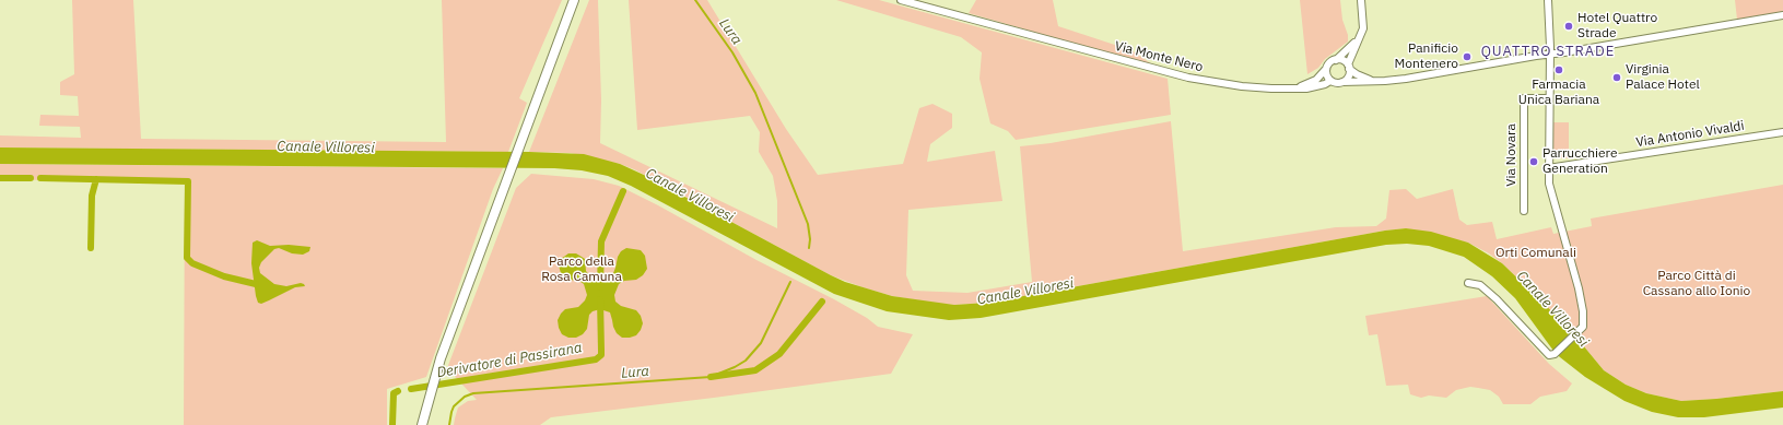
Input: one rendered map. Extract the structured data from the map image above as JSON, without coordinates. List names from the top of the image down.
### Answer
{
  "streets": {
    "street": ["Via Monte Nero", "Via Antonio Vivaldi", "Via Novara"]
  },
  "districts": ["QUATTRO STRADE"],
  "water": ["Lura", "Canale Villoresi", "Derivatore di Passirana"],
  "parks": ["Orti Comunali", "Parco della Rosa Camuna", "Parco Città di Cassano allo Ionio"],
  "places": [
    "Hotel Quattro Strade",
    "Panificio Montenero",
    "Farmacia Unica Bariana",
    "Virginia Palace Hotel",
    "Parrucchiere Generation"
  ]
}
